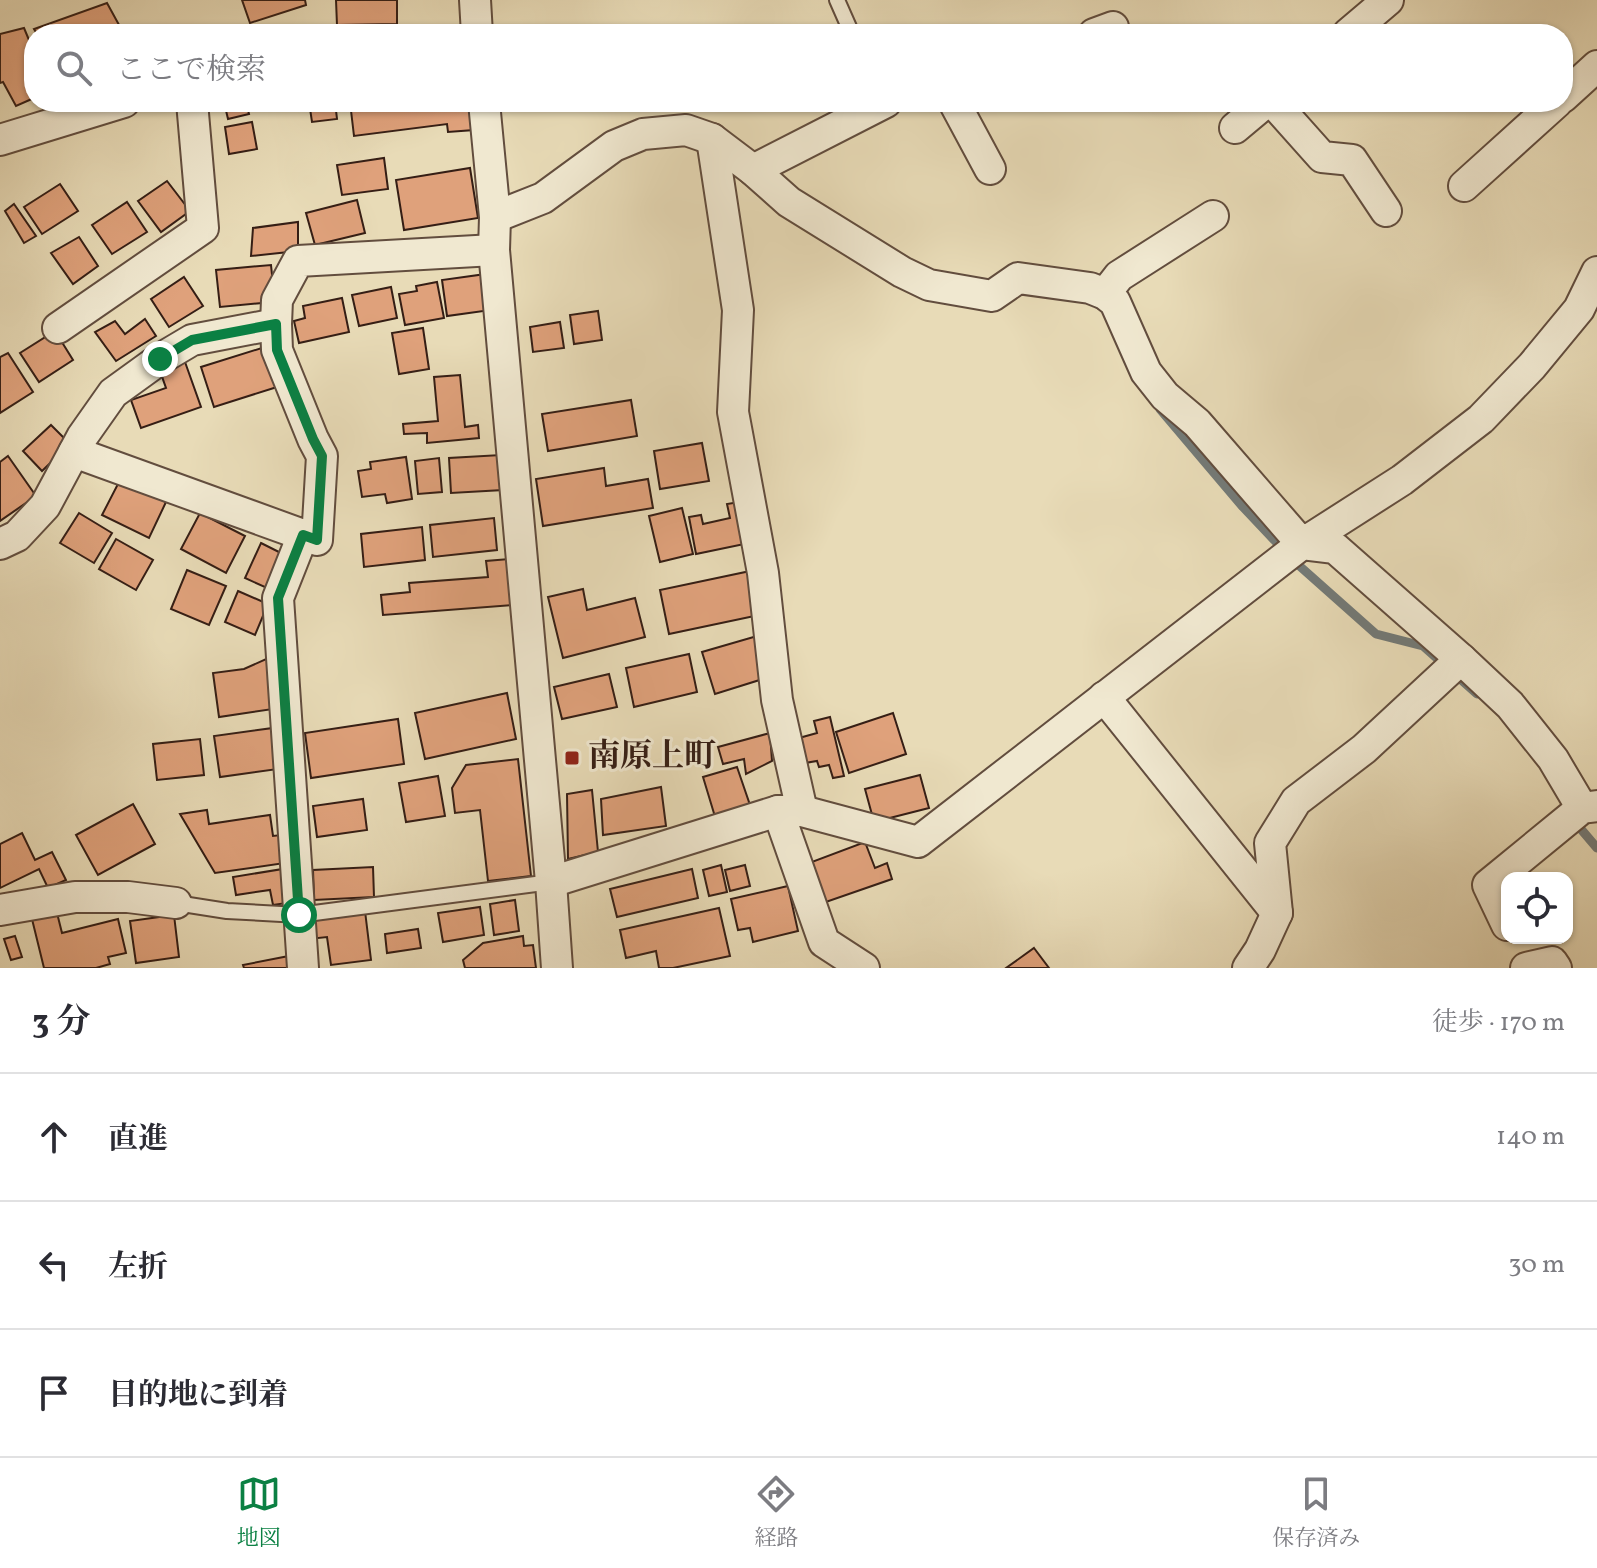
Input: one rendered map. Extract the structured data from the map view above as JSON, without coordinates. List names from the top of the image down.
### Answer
{
  "places": {
    "transit": ["南原上町"]
  },
  "page": {
    "search": "ここで検索",
    "heading": ["3 分", "徒歩 · 170 m"],
    "list": [
      ["直進", "140 m"],
      ["左折", "30 m"],
      "目的地に到着"
    ],
    "nav": ["地図", "経路", "保存済み"]
  }
}
